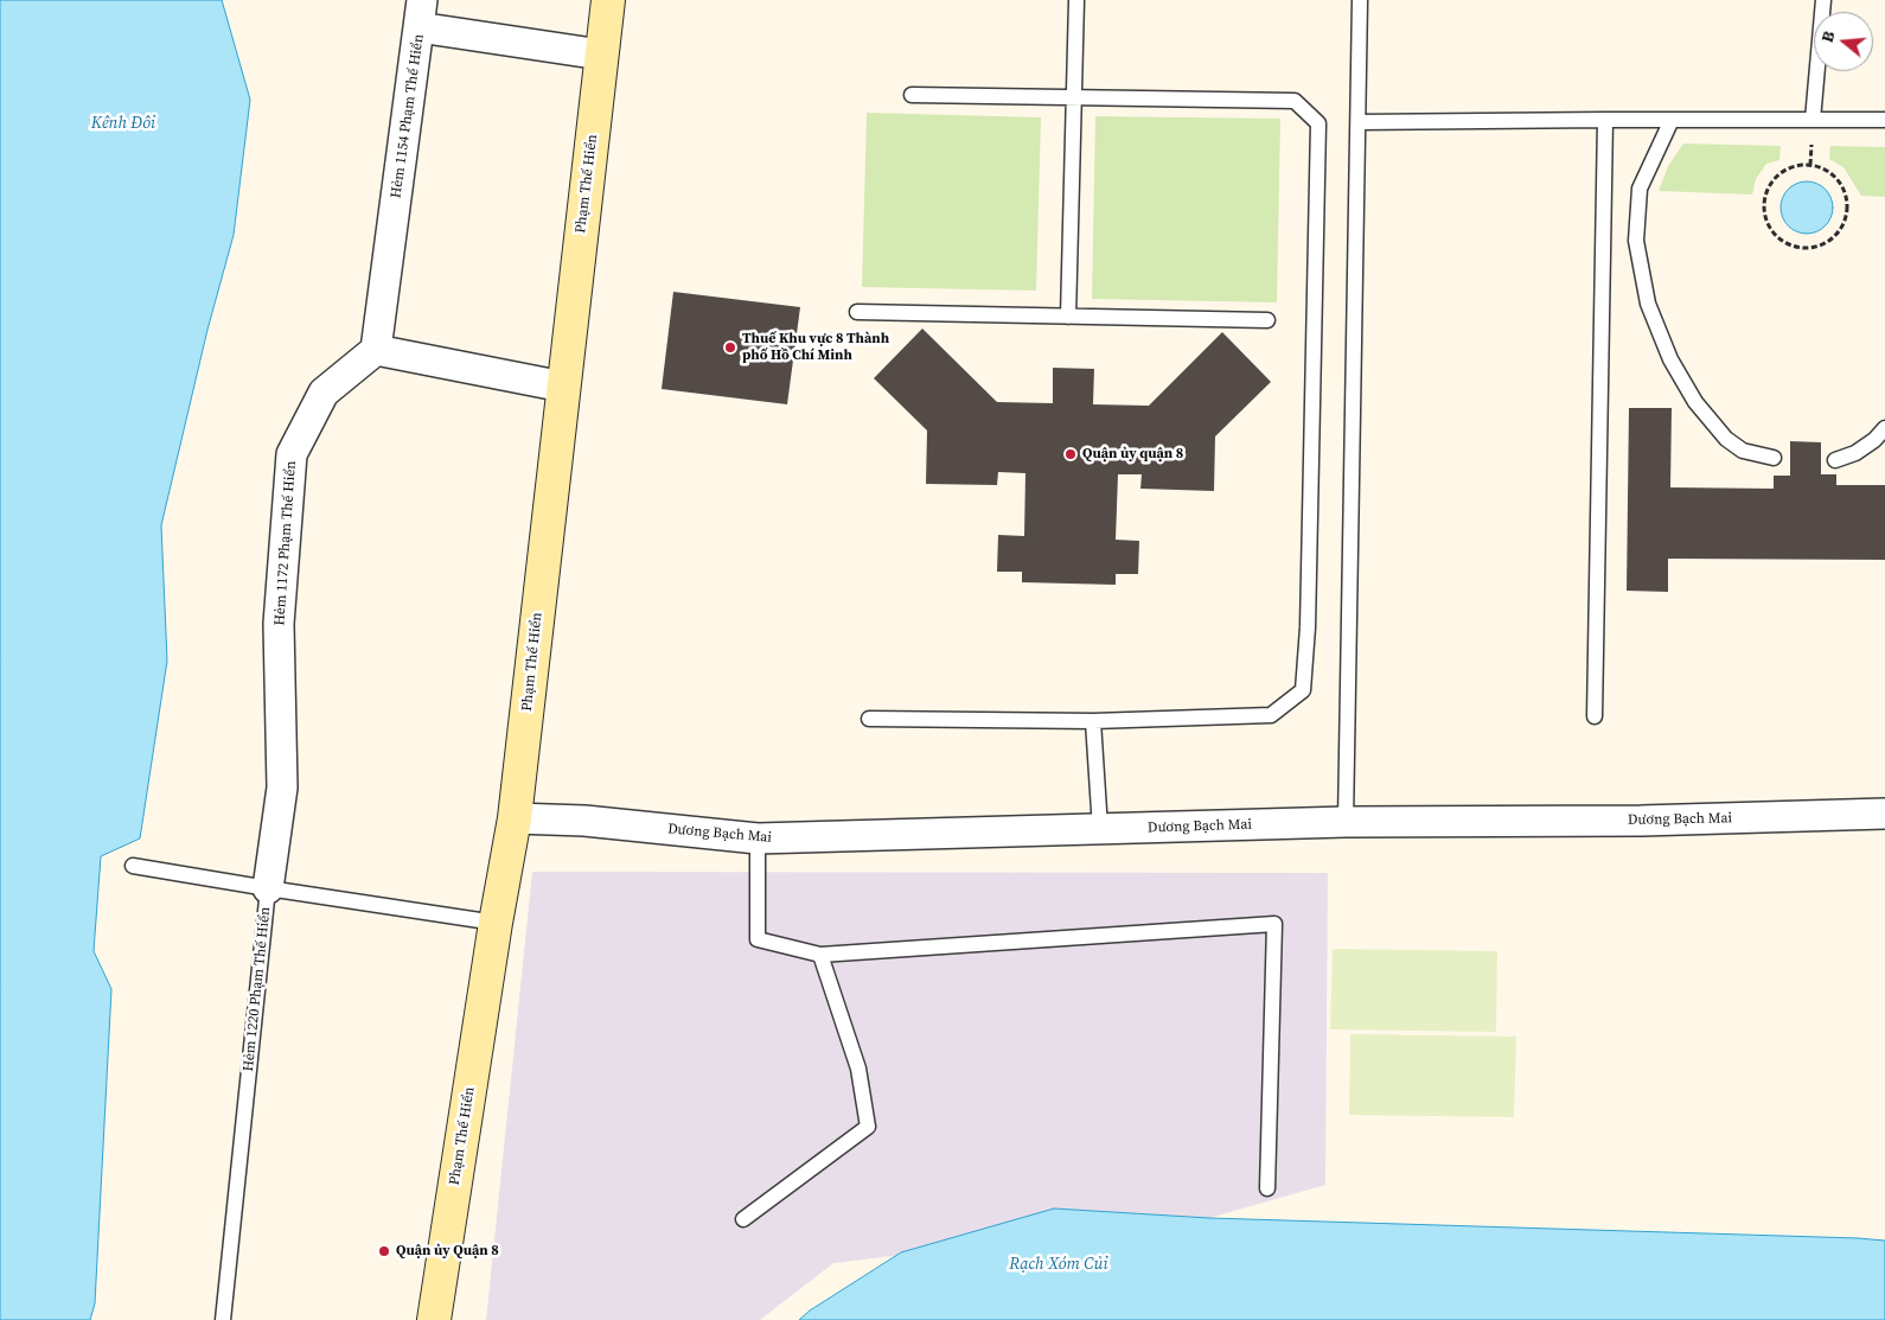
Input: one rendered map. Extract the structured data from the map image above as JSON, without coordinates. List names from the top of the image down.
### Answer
{
  "streets": {
    "main road": ["Phạm Thế Hiển"],
    "street": ["Hẻm 1154 Phạm Thế Hiển", "Hẻm 1172 Phạm Thế Hiển", "Dương Bạch Mai"],
    "lane": ["Hẻm 1220 Phạm Thế Hiển"]
  },
  "crossings": [
    ["Hẻm 1154 Phạm Thế Hiển", "Phạm Thế Hiển"],
    ["Hẻm 1154 Phạm Thế Hiển", "Hẻm 1172 Phạm Thế Hiển"],
    ["Phạm Thế Hiển", "Dương Bạch Mai"],
    ["Phạm Thế Hiển", "Hẻm 1220 Phạm Thế Hiển"],
    ["Hẻm 1172 Phạm Thế Hiển", "Hẻm 1220 Phạm Thế Hiển"]
  ],
  "water": ["Kênh Đôi", "Rạch Xóm Củi"],
  "places": ["Thuế Khu vực 8 Thành phố Hồ Chí Minh", "Quận ủy quận 8", "Quận ủy Quận 8"],
  "north": "left"
}
